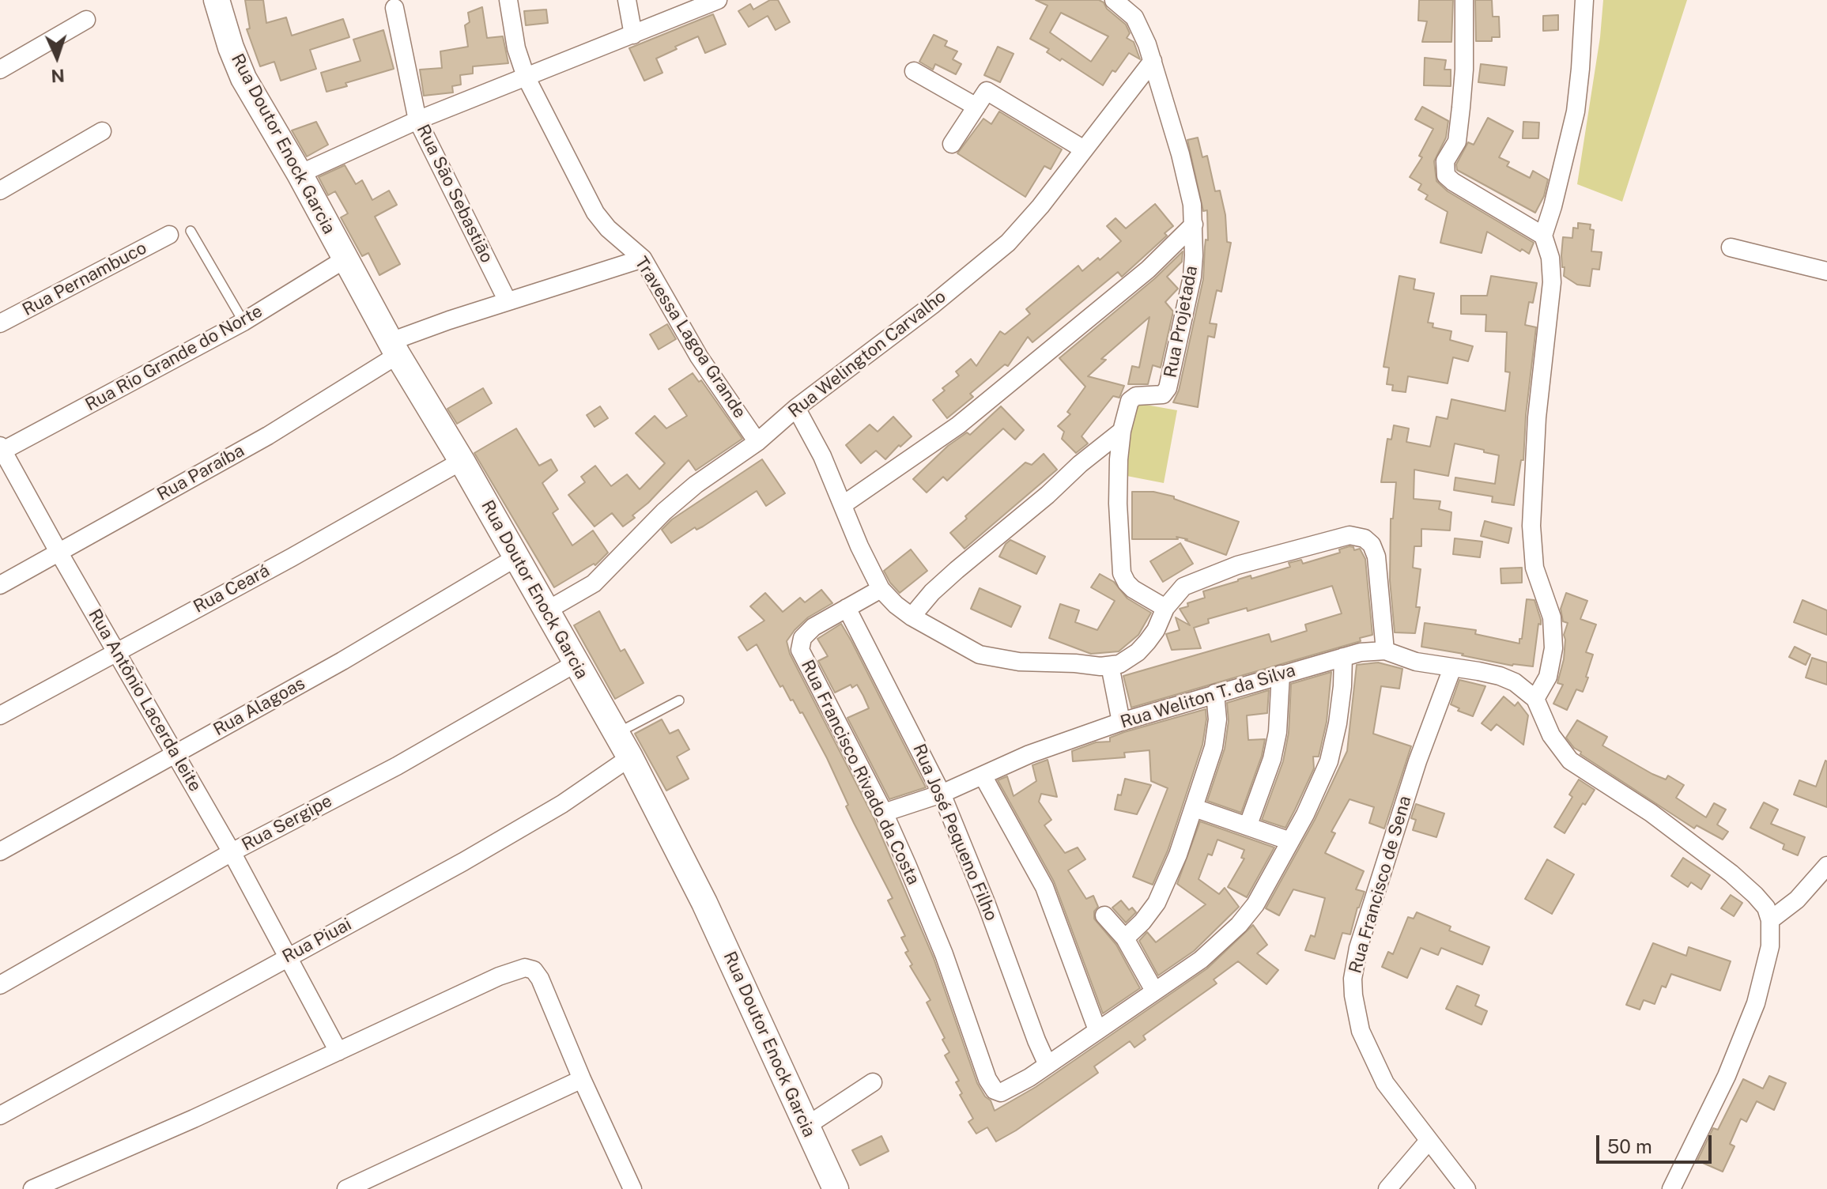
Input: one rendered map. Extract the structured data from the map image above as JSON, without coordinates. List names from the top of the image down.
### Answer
{
  "streets": {
    "street": [
      "Rua Doutor Enock Garcia",
      "Rua São Sebastião",
      "Rua Pernambuco",
      "Rua Projetada",
      "Travessa Lagoa Grande",
      "Rua Welington Carvalho",
      "Rua Rio Grande do Norte",
      "Rua Paraíba",
      "Rua Ceará",
      "Rua Weliton T. da Silva",
      "Rua Antônio Lacerda leite",
      "Rua Alagoas",
      "Rua Francisco Rivado da Costa",
      "Rua Sergipe",
      "Rua José Pequeno Filho",
      "Rua Francisco de Sena",
      "Rua Piuai"
    ]
  },
  "crossings": [
    ["Rua Doutor Enock Garcia", "Rua Welington Carvalho"],
    ["Rua Doutor Enock Garcia", "Rua Rio Grande do Norte"],
    ["Rua Doutor Enock Garcia", "Rua Paraíba"],
    ["Rua Doutor Enock Garcia", "Rua Ceará"],
    ["Rua Doutor Enock Garcia", "Rua Alagoas"],
    ["Rua Doutor Enock Garcia", "Rua Sergipe"],
    ["Rua Doutor Enock Garcia", "Rua Piuai"],
    ["Rua São Sebastião", "Rua Paraíba"],
    ["Rua Projetada", "Rua Welington Carvalho"],
    ["Travessa Lagoa Grande", "Rua Welington Carvalho"],
    ["Travessa Lagoa Grande", "Rua Paraíba"],
    ["Rua Rio Grande do Norte", "Rua Antônio Lacerda leite"],
    ["Rua Paraíba", "Rua Antônio Lacerda leite"],
    ["Rua Ceará", "Rua Antônio Lacerda leite"],
    ["Rua Weliton T. da Silva", "Rua Francisco Rivado da Costa"],
    ["Rua Weliton T. da Silva", "Rua José Pequeno Filho"],
    ["Rua Weliton T. da Silva", "Rua Francisco de Sena"],
    ["Rua Antônio Lacerda leite", "Rua Alagoas"],
    ["Rua Antônio Lacerda leite", "Rua Sergipe"],
    ["Rua Antônio Lacerda leite", "Rua Piuai"],
    ["Rua Francisco Rivado da Costa", "Rua José Pequeno Filho"]
  ],
  "scale_bar": "50 m",
  "north": "bottom"
}
